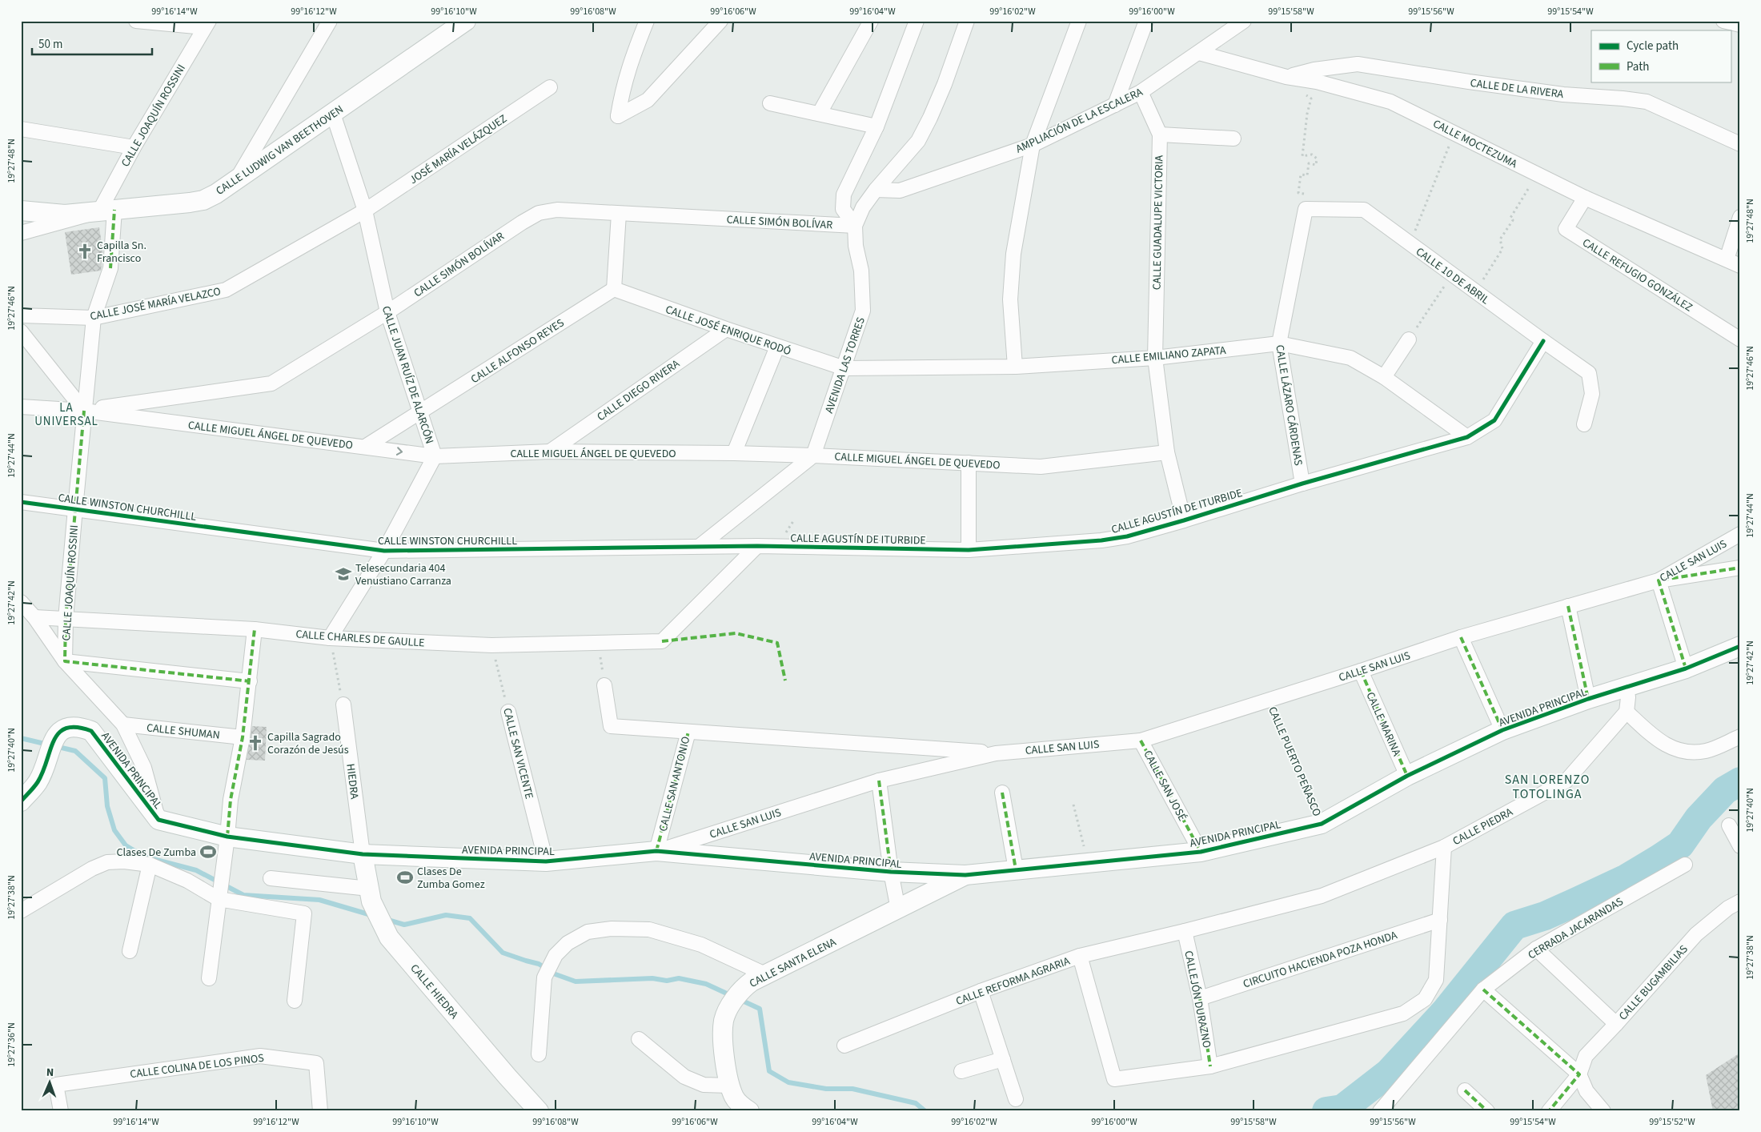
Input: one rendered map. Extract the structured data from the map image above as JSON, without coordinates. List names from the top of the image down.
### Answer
{
  "streets": {
    "street": [
      "CALLE DE LA RIVERA",
      "CALLE JOAQUÍN ROSSINI",
      "AMPLIACIÓN DE LA ESCALERA",
      "CALLE MOCTEZUMA",
      "JOSÉ MARÍA VELÁZQUEZ",
      "CALLE LUDWIG VAN BEETHOVEN",
      "CALLE SIMÓN BOLÍVAR",
      "CALLE GUADALUPE VICTORIA",
      "CALLE REFUGIO GONZÁLEZ",
      "CALLE 10 DE ABRIL",
      "CALLE JOSÉ MARÍA VELAZCO",
      "CALLE JOSÉ ENRIQUE RODÓ",
      "CALLE ALFONSO REYES",
      "CALLE EMILIANO ZAPATA",
      "AVENIDA LAS TORRES",
      "CALLE JUAN RUÍZ DE ALARCÓN",
      "CALLE DIEGO RIVERA",
      "CALLE LÁZARO CÁRDENAS",
      "CALLE MIGUEL ÁNGEL DE QUEVEDO",
      "CALLE WINSTON CHURCHILLL",
      "CALLE AGUSTÍN DE ITURBIDE",
      "CALLE SAN LUIS",
      "CALLE CHARLES DE GAULLE",
      "AVENIDA PRINCIPAL",
      "CALLE MARINA",
      "CALLE SHUMAN",
      "CALLE SAN VICENTE",
      "HIEDRA",
      "CALLE SAN ANTONIO",
      "CALLE SAN JOSÉ",
      "CALLE PIEDRA",
      "CERRADA JACARANDAS",
      "CIRCUITO HACIENDA POZA HONDA",
      "CALLE SANTA ELENA",
      "CALLE REFORMA AGRARIA",
      "CALLE BUGAMBILIAS",
      "CALLE HIEDRA",
      "CALLEJÓN DURAZNO",
      "CALLE COLINA DE LOS PINOS"
    ],
    "cycle path": ["CALLE PUERTO PEÑASCO"]
  },
  "crossings": [
    ["CALLE DE LA RIVERA", "CALLE MOCTEZUMA"],
    ["CALLE JOAQUÍN ROSSINI", "CALLE LUDWIG VAN BEETHOVEN"],
    ["CALLE JOAQUÍN ROSSINI", "CALLE SIMÓN BOLÍVAR"],
    ["CALLE JOAQUÍN ROSSINI", "CALLE JOSÉ MARÍA VELAZCO"],
    ["CALLE JOAQUÍN ROSSINI", "CALLE MIGUEL ÁNGEL DE QUEVEDO"],
    ["CALLE JOAQUÍN ROSSINI", "CALLE WINSTON CHURCHILLL"],
    ["CALLE JOAQUÍN ROSSINI", "CALLE CHARLES DE GAULLE"],
    ["CALLE JOAQUÍN ROSSINI", "AVENIDA PRINCIPAL"],
    ["CALLE JOAQUÍN ROSSINI", "CALLE SHUMAN"],
    ["AMPLIACIÓN DE LA ESCALERA", "CALLE MOCTEZUMA"],
    ["AMPLIACIÓN DE LA ESCALERA", "CALLE GUADALUPE VICTORIA"],
    ["AMPLIACIÓN DE LA ESCALERA", "AVENIDA LAS TORRES"],
    ["CALLE MOCTEZUMA", "CALLE REFUGIO GONZÁLEZ"],
    ["JOSÉ MARÍA VELÁZQUEZ", "CALLE JOSÉ MARÍA VELAZCO"],
    ["JOSÉ MARÍA VELÁZQUEZ", "CALLE JUAN RUÍZ DE ALARCÓN"],
    ["CALLE LUDWIG VAN BEETHOVEN", "CALLE JUAN RUÍZ DE ALARCÓN"],
    ["CALLE SIMÓN BOLÍVAR", "AVENIDA LAS TORRES"],
    ["CALLE SIMÓN BOLÍVAR", "CALLE JUAN RUÍZ DE ALARCÓN"],
    ["CALLE SIMÓN BOLÍVAR", "CALLE MIGUEL ÁNGEL DE QUEVEDO"],
    ["CALLE GUADALUPE VICTORIA", "CALLE EMILIANO ZAPATA"],
    ["CALLE GUADALUPE VICTORIA", "CALLE MIGUEL ÁNGEL DE QUEVEDO"],
    ["CALLE GUADALUPE VICTORIA", "CALLE AGUSTÍN DE ITURBIDE"],
    ["CALLE 10 DE ABRIL", "CALLE LÁZARO CÁRDENAS"],
    ["CALLE 10 DE ABRIL", "CALLE AGUSTÍN DE ITURBIDE"],
    ["CALLE JOSÉ MARÍA VELAZCO", "CALLE JUAN RUÍZ DE ALARCÓN"],
    ["CALLE JOSÉ ENRIQUE RODÓ", "CALLE ALFONSO REYES"],
    ["CALLE JOSÉ ENRIQUE RODÓ", "CALLE EMILIANO ZAPATA"],
    ["CALLE JOSÉ ENRIQUE RODÓ", "AVENIDA LAS TORRES"],
    ["CALLE JOSÉ ENRIQUE RODÓ", "CALLE DIEGO RIVERA"],
    ["CALLE ALFONSO REYES", "CALLE JUAN RUÍZ DE ALARCÓN"],
    ["CALLE ALFONSO REYES", "CALLE MIGUEL ÁNGEL DE QUEVEDO"],
    ["CALLE EMILIANO ZAPATA", "AVENIDA LAS TORRES"],
    ["CALLE EMILIANO ZAPATA", "CALLE LÁZARO CÁRDENAS"],
    ["CALLE EMILIANO ZAPATA", "CALLE AGUSTÍN DE ITURBIDE"],
    ["AVENIDA LAS TORRES", "CALLE MIGUEL ÁNGEL DE QUEVEDO"],
    ["CALLE JUAN RUÍZ DE ALARCÓN", "CALLE MIGUEL ÁNGEL DE QUEVEDO"],
    ["CALLE JUAN RUÍZ DE ALARCÓN", "CALLE WINSTON CHURCHILLL"],
    ["CALLE JUAN RUÍZ DE ALARCÓN", "CALLE CHARLES DE GAULLE"],
    ["CALLE DIEGO RIVERA", "CALLE MIGUEL ÁNGEL DE QUEVEDO"],
    ["CALLE LÁZARO CÁRDENAS", "CALLE AGUSTÍN DE ITURBIDE"],
    ["CALLE WINSTON CHURCHILLL", "CALLE AGUSTÍN DE ITURBIDE"],
    ["CALLE WINSTON CHURCHILLL", "CALLE CHARLES DE GAULLE"],
    ["CALLE AGUSTÍN DE ITURBIDE", "CALLE CHARLES DE GAULLE"],
    ["CALLE SAN LUIS", "AVENIDA PRINCIPAL"],
    ["CALLE SAN LUIS", "CALLE MARINA"],
    ["CALLE SAN LUIS", "CALLE PUERTO PEÑASCO"],
    ["CALLE SAN LUIS", "CALLE SAN ANTONIO"],
    ["CALLE SAN LUIS", "CALLE SAN JOSÉ"],
    ["CALLE CHARLES DE GAULLE", "CALLE SAN VICENTE"],
    ["AVENIDA PRINCIPAL", "CALLE MARINA"],
    ["AVENIDA PRINCIPAL", "CALLE SAN VICENTE"],
    ["AVENIDA PRINCIPAL", "CALLE PUERTO PEÑASCO"],
    ["AVENIDA PRINCIPAL", "HIEDRA"],
    ["AVENIDA PRINCIPAL", "CALLE SAN ANTONIO"],
    ["AVENIDA PRINCIPAL", "CALLE SAN JOSÉ"],
    ["AVENIDA PRINCIPAL", "CALLE SANTA ELENA"],
    ["AVENIDA PRINCIPAL", "CALLE HIEDRA"],
    ["HIEDRA", "CALLE HIEDRA"],
    ["CALLE PIEDRA", "CALLE REFORMA AGRARIA"],
    ["CALLE PIEDRA", "CALLEJÓN DURAZNO"],
    ["CIRCUITO HACIENDA POZA HONDA", "CALLEJÓN DURAZNO"],
    ["CALLE REFORMA AGRARIA", "CALLEJÓN DURAZNO"]
  ],
  "districts": ["LA UNIVERSAL", "SAN LORENZO TOTOLINGA"],
  "places": {
    "church": ["Capilla Sn. Francisco", "Capilla Sagrado Corazón de Jesús"],
    "school or university": ["Telesecundaria 404 Venustiano Carranza"],
    "sports": ["Clases De Zumba", "Clases De Zumba Gomez"]
  },
  "legend": ["Cycle path", "Path"],
  "scale_bar": "50 m",
  "north": "top",
  "coordinates": [
    "99°16'14\"W",
    "99°16'12\"W",
    "99°16'10\"W",
    "99°16'08\"W",
    "99°16'06\"W",
    "99°16'04\"W",
    "99°16'02\"W",
    "99°16'00\"W",
    "99°15'58\"W",
    "99°15'56\"W",
    "99°15'54\"W",
    "19°27'48\"N",
    "19°27'46\"N",
    "19°27'44\"N",
    "19°27'42\"N",
    "19°27'40\"N",
    "19°27'38\"N",
    "19°27'36\"N",
    "99°15'52\"W"
  ]
}
